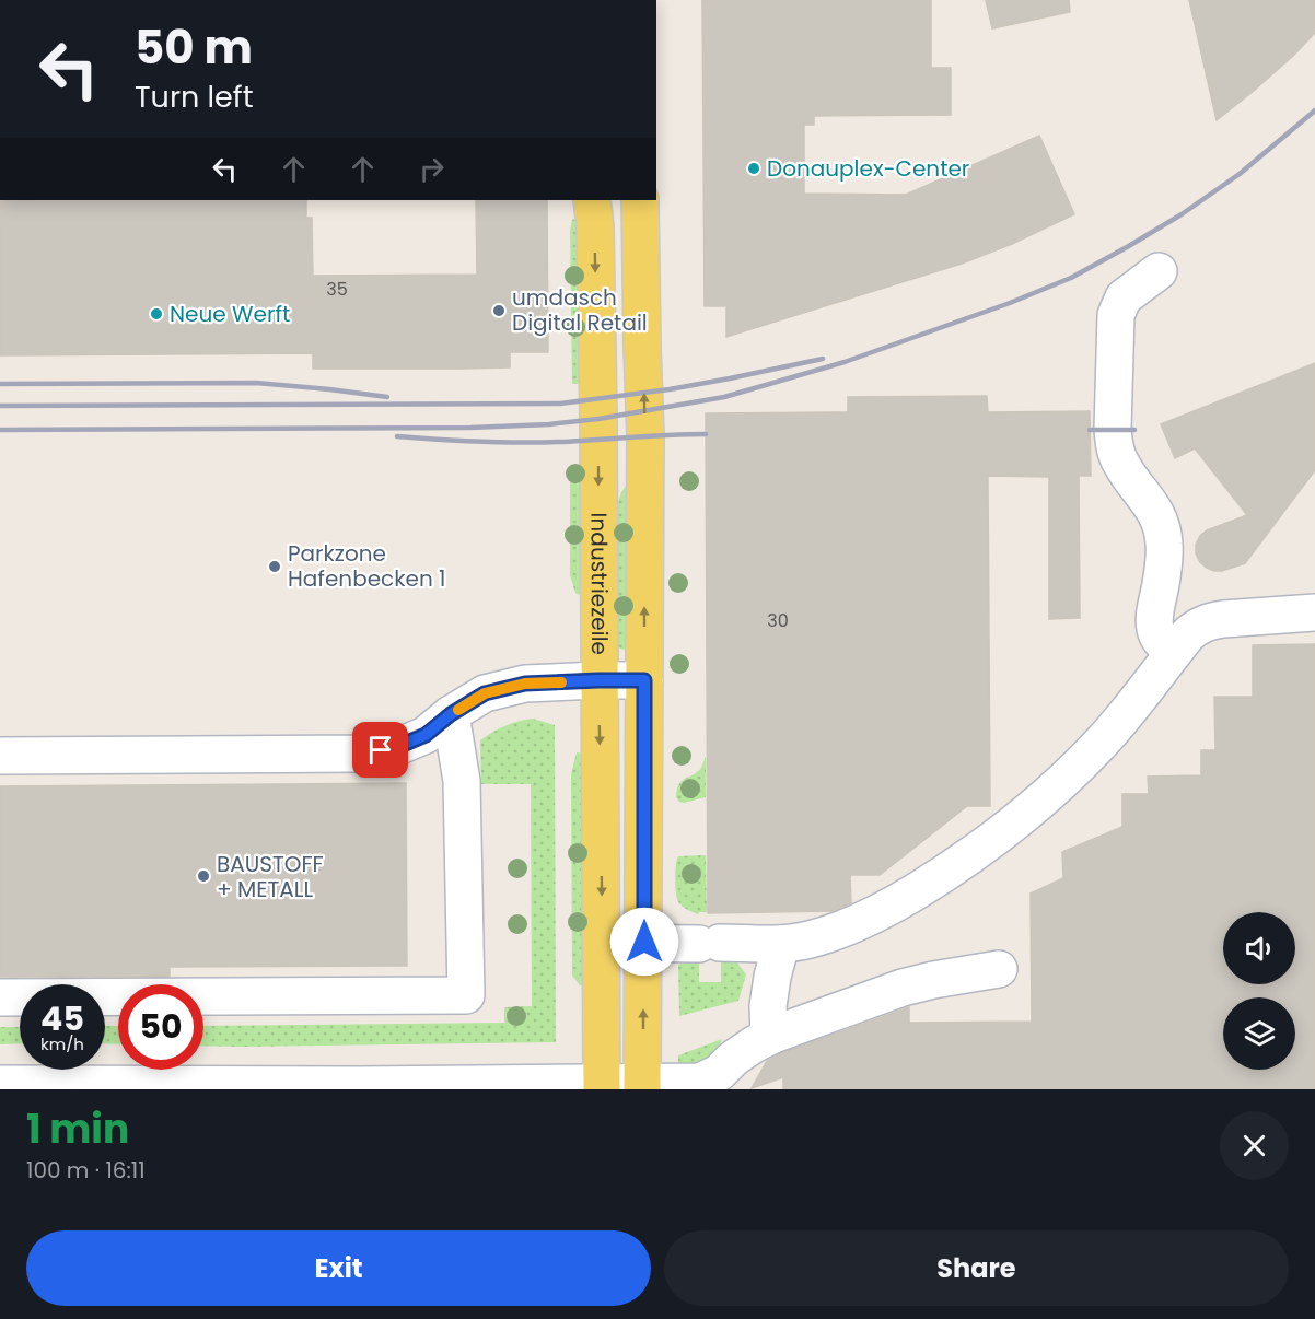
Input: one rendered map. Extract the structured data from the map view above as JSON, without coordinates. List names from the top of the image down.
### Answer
{
  "streets": {
    "main road": ["Industriezeile"]
  },
  "places": [
    "Donauplex-Center",
    "umdasch Digital Retail",
    "Neue Werft",
    "Parkzone Hafenbecken 1",
    "BAUSTOFF + METALL"
  ],
  "house_numbers": ["35", "30"],
  "page": {
    "turn": ["50 m", "Turn left"],
    "speed": "45 km/h",
    "limit": "50",
    "heading": ["1 min", "100 m · 16:11"],
    "buttons": ["Exit", "Share"]
  }
}
